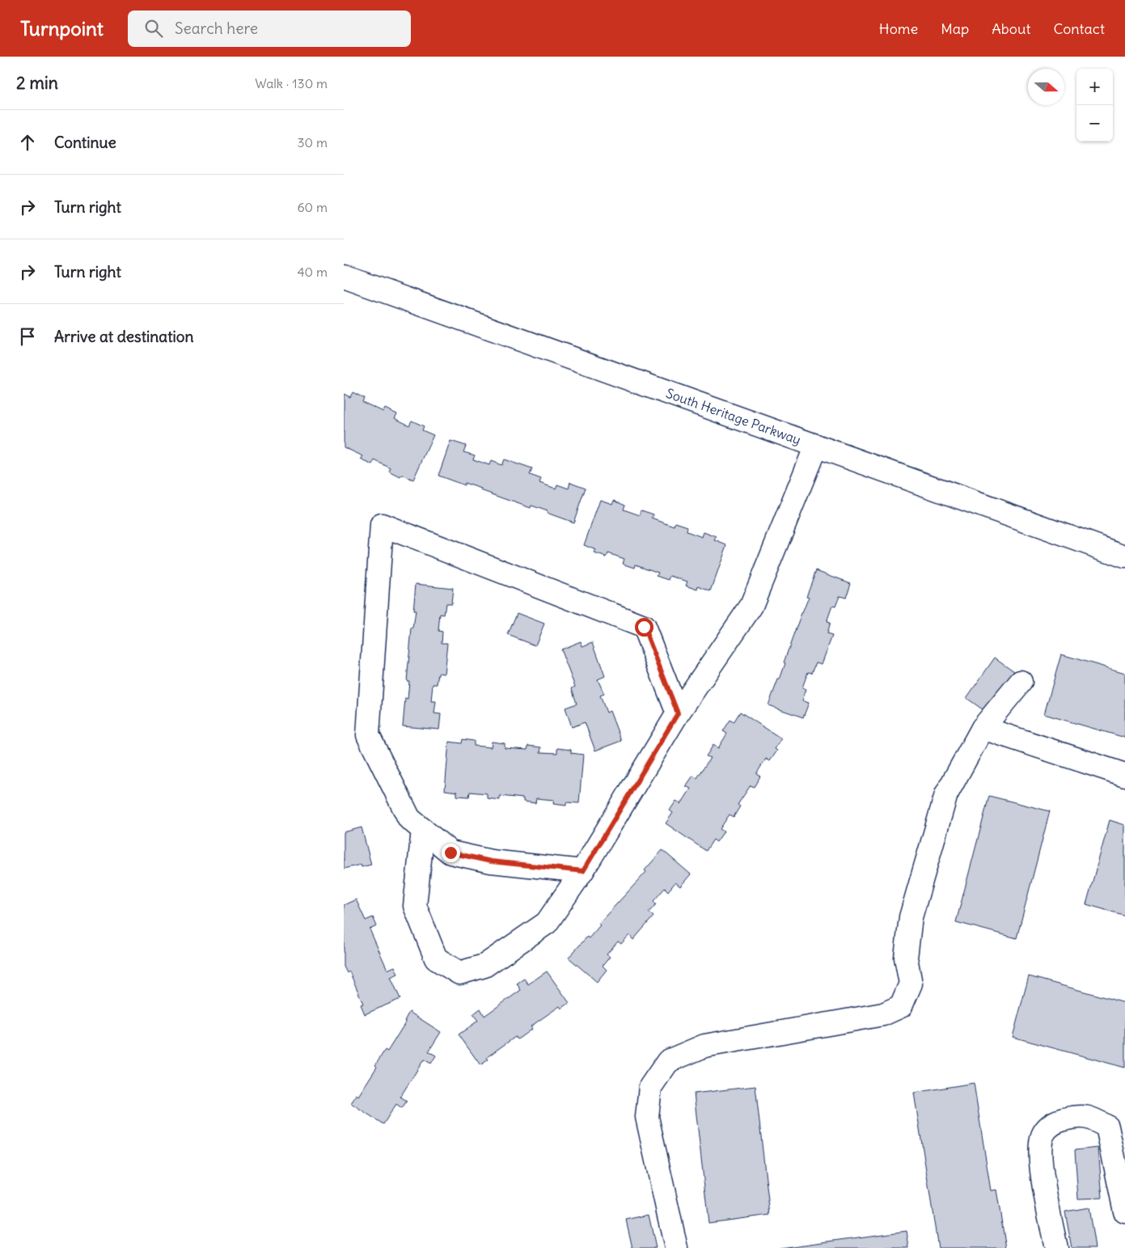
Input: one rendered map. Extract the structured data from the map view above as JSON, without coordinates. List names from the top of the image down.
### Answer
{
  "streets": {
    "main road": ["South Heritage Parkway"]
  },
  "north": "right",
  "page": {
    "header": "Turnpoint",
    "search": "Search here",
    "nav": [
      "Home",
      "Map",
      "About",
      "Contact"
    ],
    "heading": ["2 min", "Walk · 130 m"],
    "map_buttons": ["+", "−"],
    "list": [
      ["Continue", "30 m"],
      ["Turn right", "60 m"],
      ["Turn right", "40 m"],
      "Arrive at destination"
    ]
  }
}
